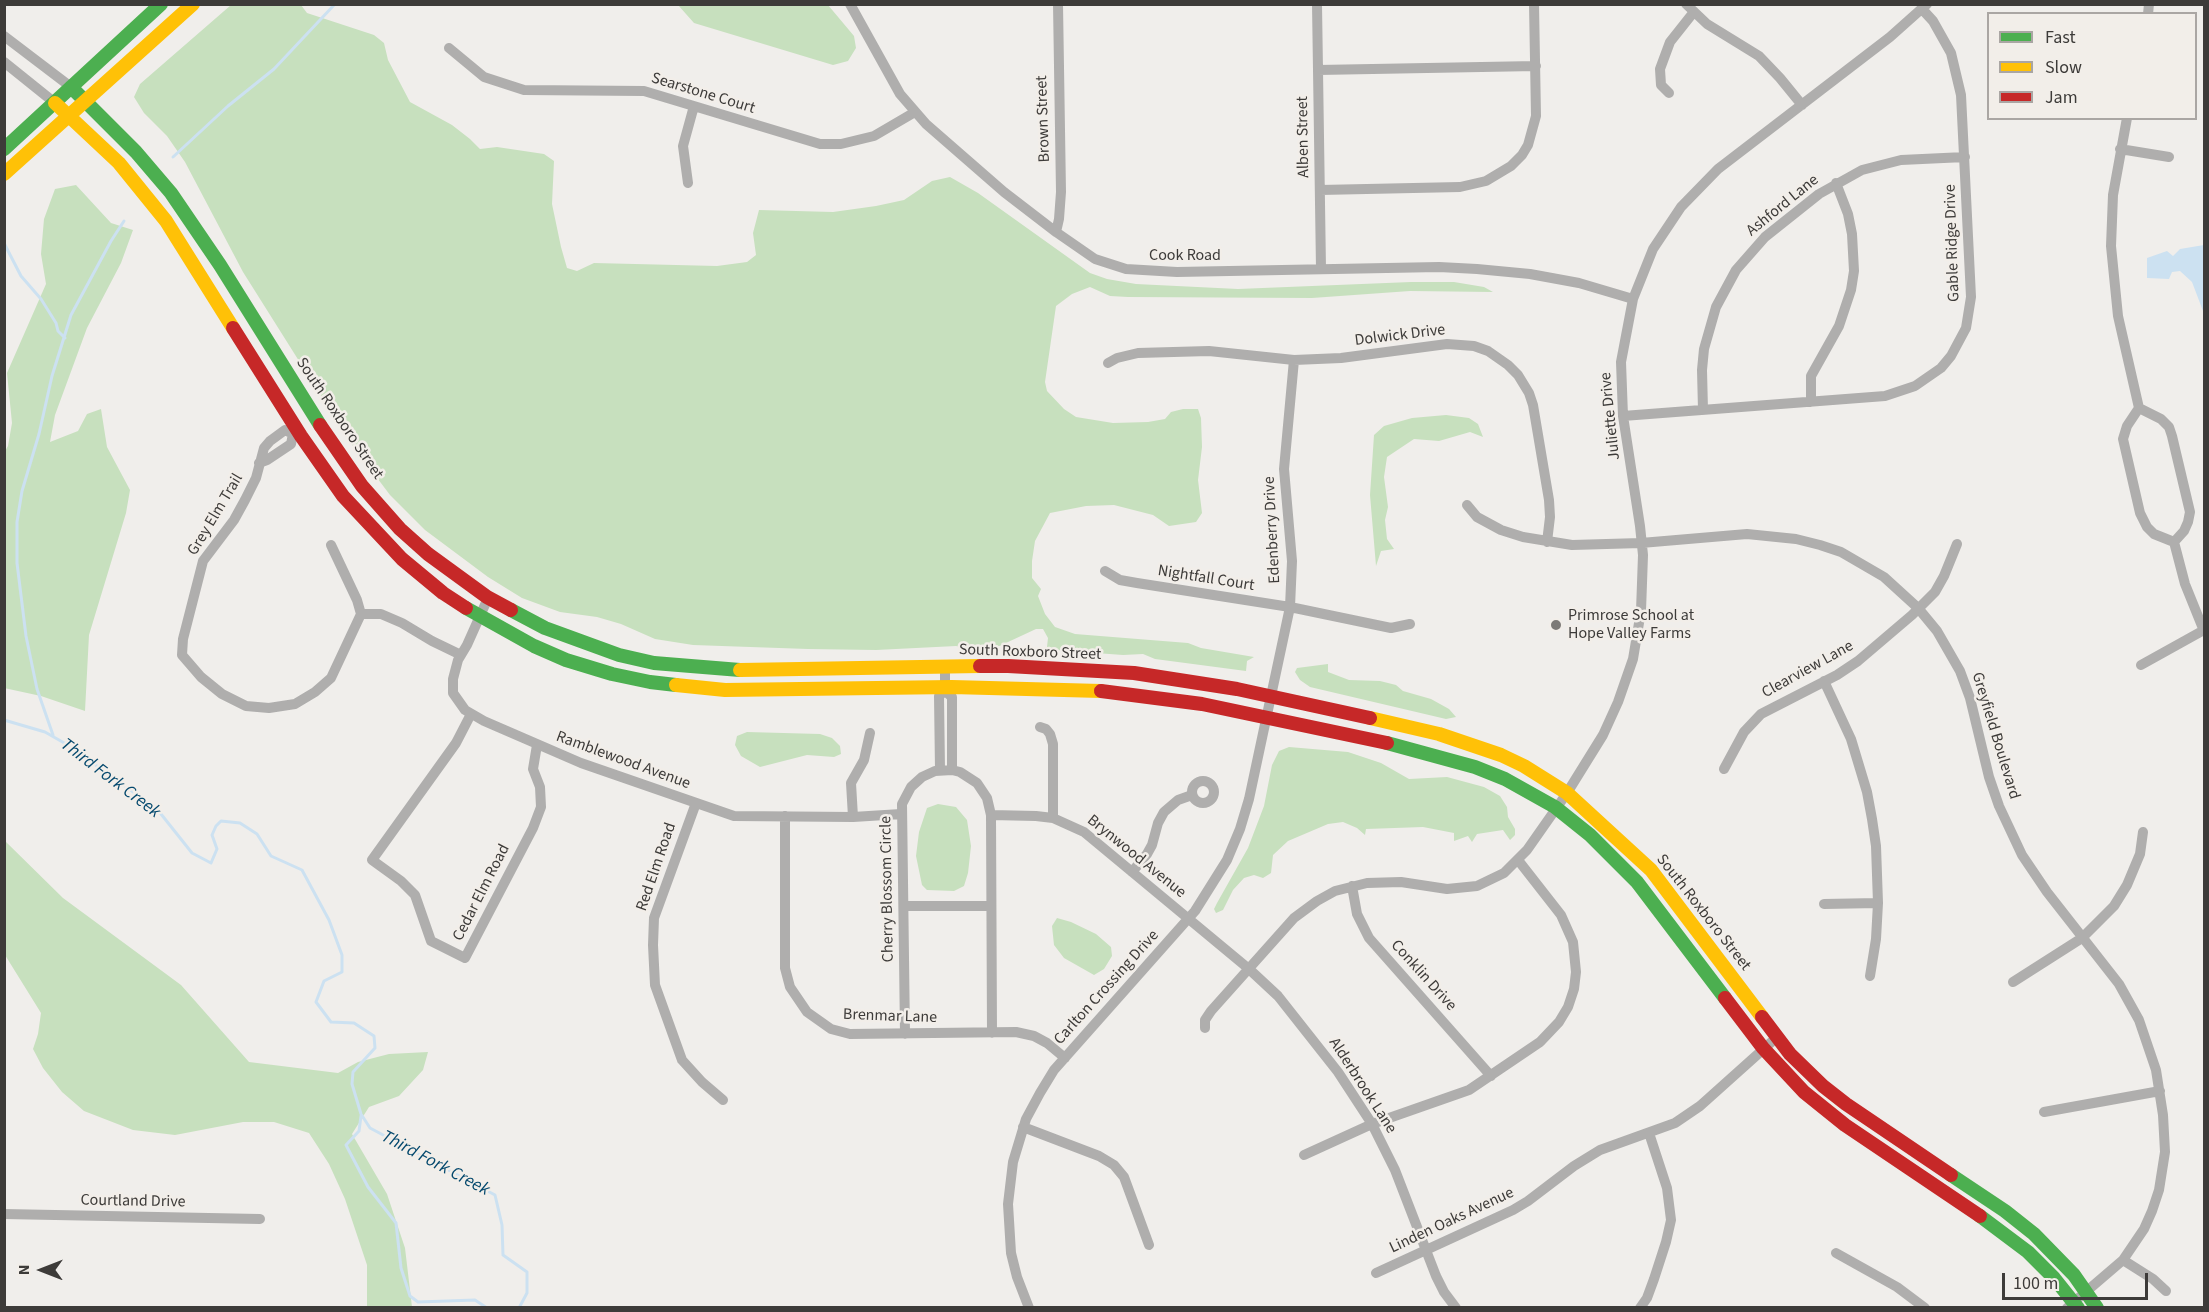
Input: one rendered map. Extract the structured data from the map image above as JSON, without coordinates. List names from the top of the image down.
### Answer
{
  "streets": {
    "street": [
      "Searstone Court",
      "Brown Street",
      "Alben Street",
      "Ashford Lane",
      "Gable Ridge Drive",
      "Cook Road",
      "Dolwick Drive",
      "Juliette Drive",
      "South Roxboro Street",
      "Grey Elm Trail",
      "Edenberry Drive",
      "Nightfall Court",
      "Clearview Lane",
      "Greyfield Boulevard",
      "Ramblewood Avenue",
      "Brynwood Avenue",
      "Red Elm Road",
      "Cherry Blossom Circle",
      "Cedar Elm Road",
      "Conklin Drive",
      "Carlton Crossing Drive",
      "Brenmar Lane",
      "Alderbrook Lane",
      "Courtland Drive",
      "Linden Oaks Avenue"
    ]
  },
  "crossings": [
    ["Searstone Court", "Cook Road"],
    ["Brown Street", "Cook Road"],
    ["Alben Street", "Cook Road"],
    ["Ashford Lane", "Gable Ridge Drive"],
    ["Gable Ridge Drive", "Juliette Drive"],
    ["Cook Road", "Juliette Drive"],
    ["Dolwick Drive", "Edenberry Drive"],
    ["Dolwick Drive", "Greyfield Boulevard"],
    ["Juliette Drive", "South Roxboro Street"],
    ["Juliette Drive", "Greyfield Boulevard"],
    ["Juliette Drive", "Conklin Drive"],
    ["Juliette Drive", "Alderbrook Lane"],
    ["South Roxboro Street", "Grey Elm Trail"],
    ["South Roxboro Street", "Edenberry Drive"],
    ["South Roxboro Street", "Greyfield Boulevard"],
    ["South Roxboro Street", "Ramblewood Avenue"],
    ["South Roxboro Street", "Carlton Crossing Drive"],
    ["South Roxboro Street", "Linden Oaks Avenue"],
    ["Edenberry Drive", "Nightfall Court"],
    ["Edenberry Drive", "Carlton Crossing Drive"],
    ["Clearview Lane", "Greyfield Boulevard"],
    ["Ramblewood Avenue", "Red Elm Road"],
    ["Ramblewood Avenue", "Cherry Blossom Circle"],
    ["Ramblewood Avenue", "Cedar Elm Road"],
    ["Ramblewood Avenue", "Brenmar Lane"],
    ["Brynwood Avenue", "Carlton Crossing Drive"],
    ["Brynwood Avenue", "Alderbrook Lane"],
    ["Cherry Blossom Circle", "Brenmar Lane"],
    ["Carlton Crossing Drive", "Brenmar Lane"],
    ["Carlton Crossing Drive", "Alderbrook Lane"],
    ["Alderbrook Lane", "Linden Oaks Avenue"]
  ],
  "water": ["Third Fork Creek"],
  "places": ["Primrose School at Hope Valley Farms"],
  "legend": ["Fast", "Slow", "Jam"],
  "scale_bar": "100 m",
  "north": "left"
}
